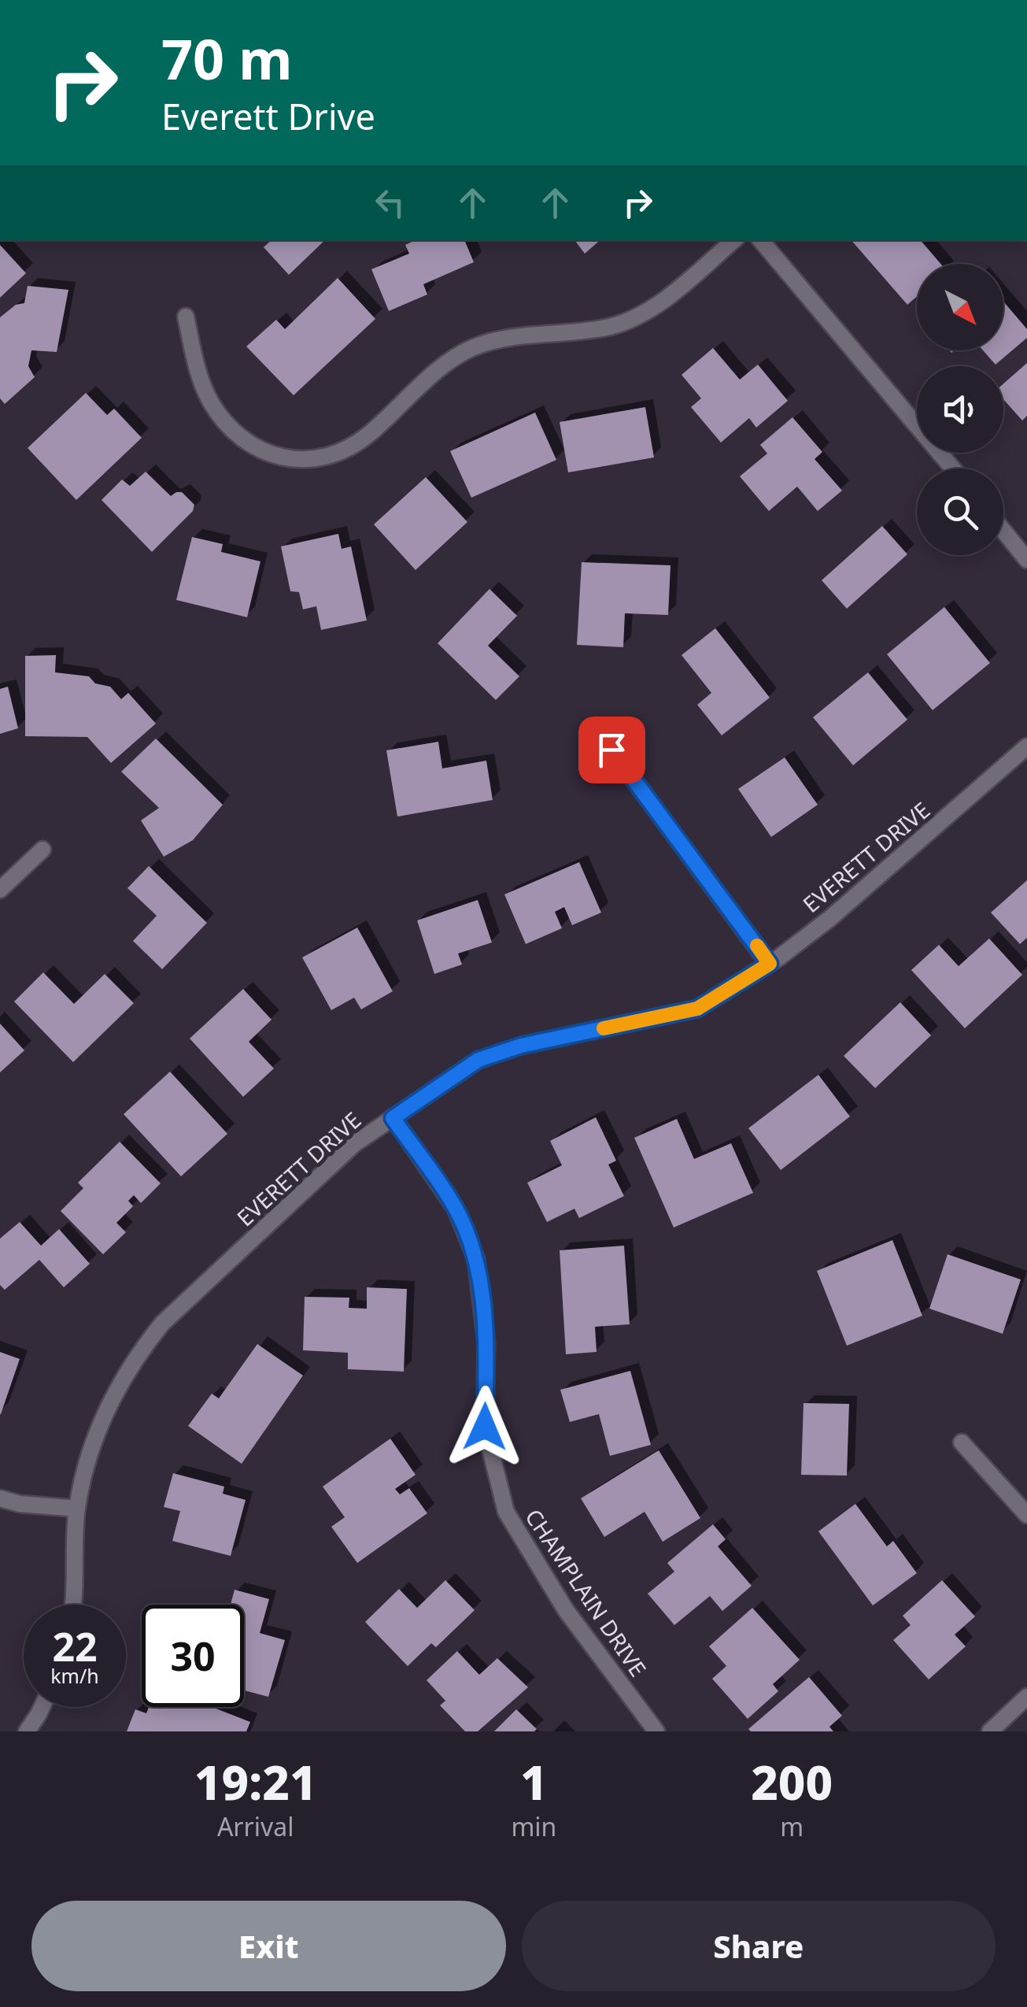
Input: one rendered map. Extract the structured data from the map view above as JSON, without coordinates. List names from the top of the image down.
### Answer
{
  "streets": {
    "street": ["EVERETT DRIVE", "CHAMPLAIN DRIVE"]
  },
  "crossings": [
    ["EVERETT DRIVE", "CHAMPLAIN DRIVE"]
  ],
  "north": "bottom right",
  "page": {
    "turn": ["70 m", "Everett Drive"],
    "speed": "22 km/h",
    "limit": "30",
    "eta": [
      "19:21",
      "Arrival",
      "1",
      "min",
      "200",
      "m"
    ],
    "buttons": ["Exit", "Share"]
  }
}
